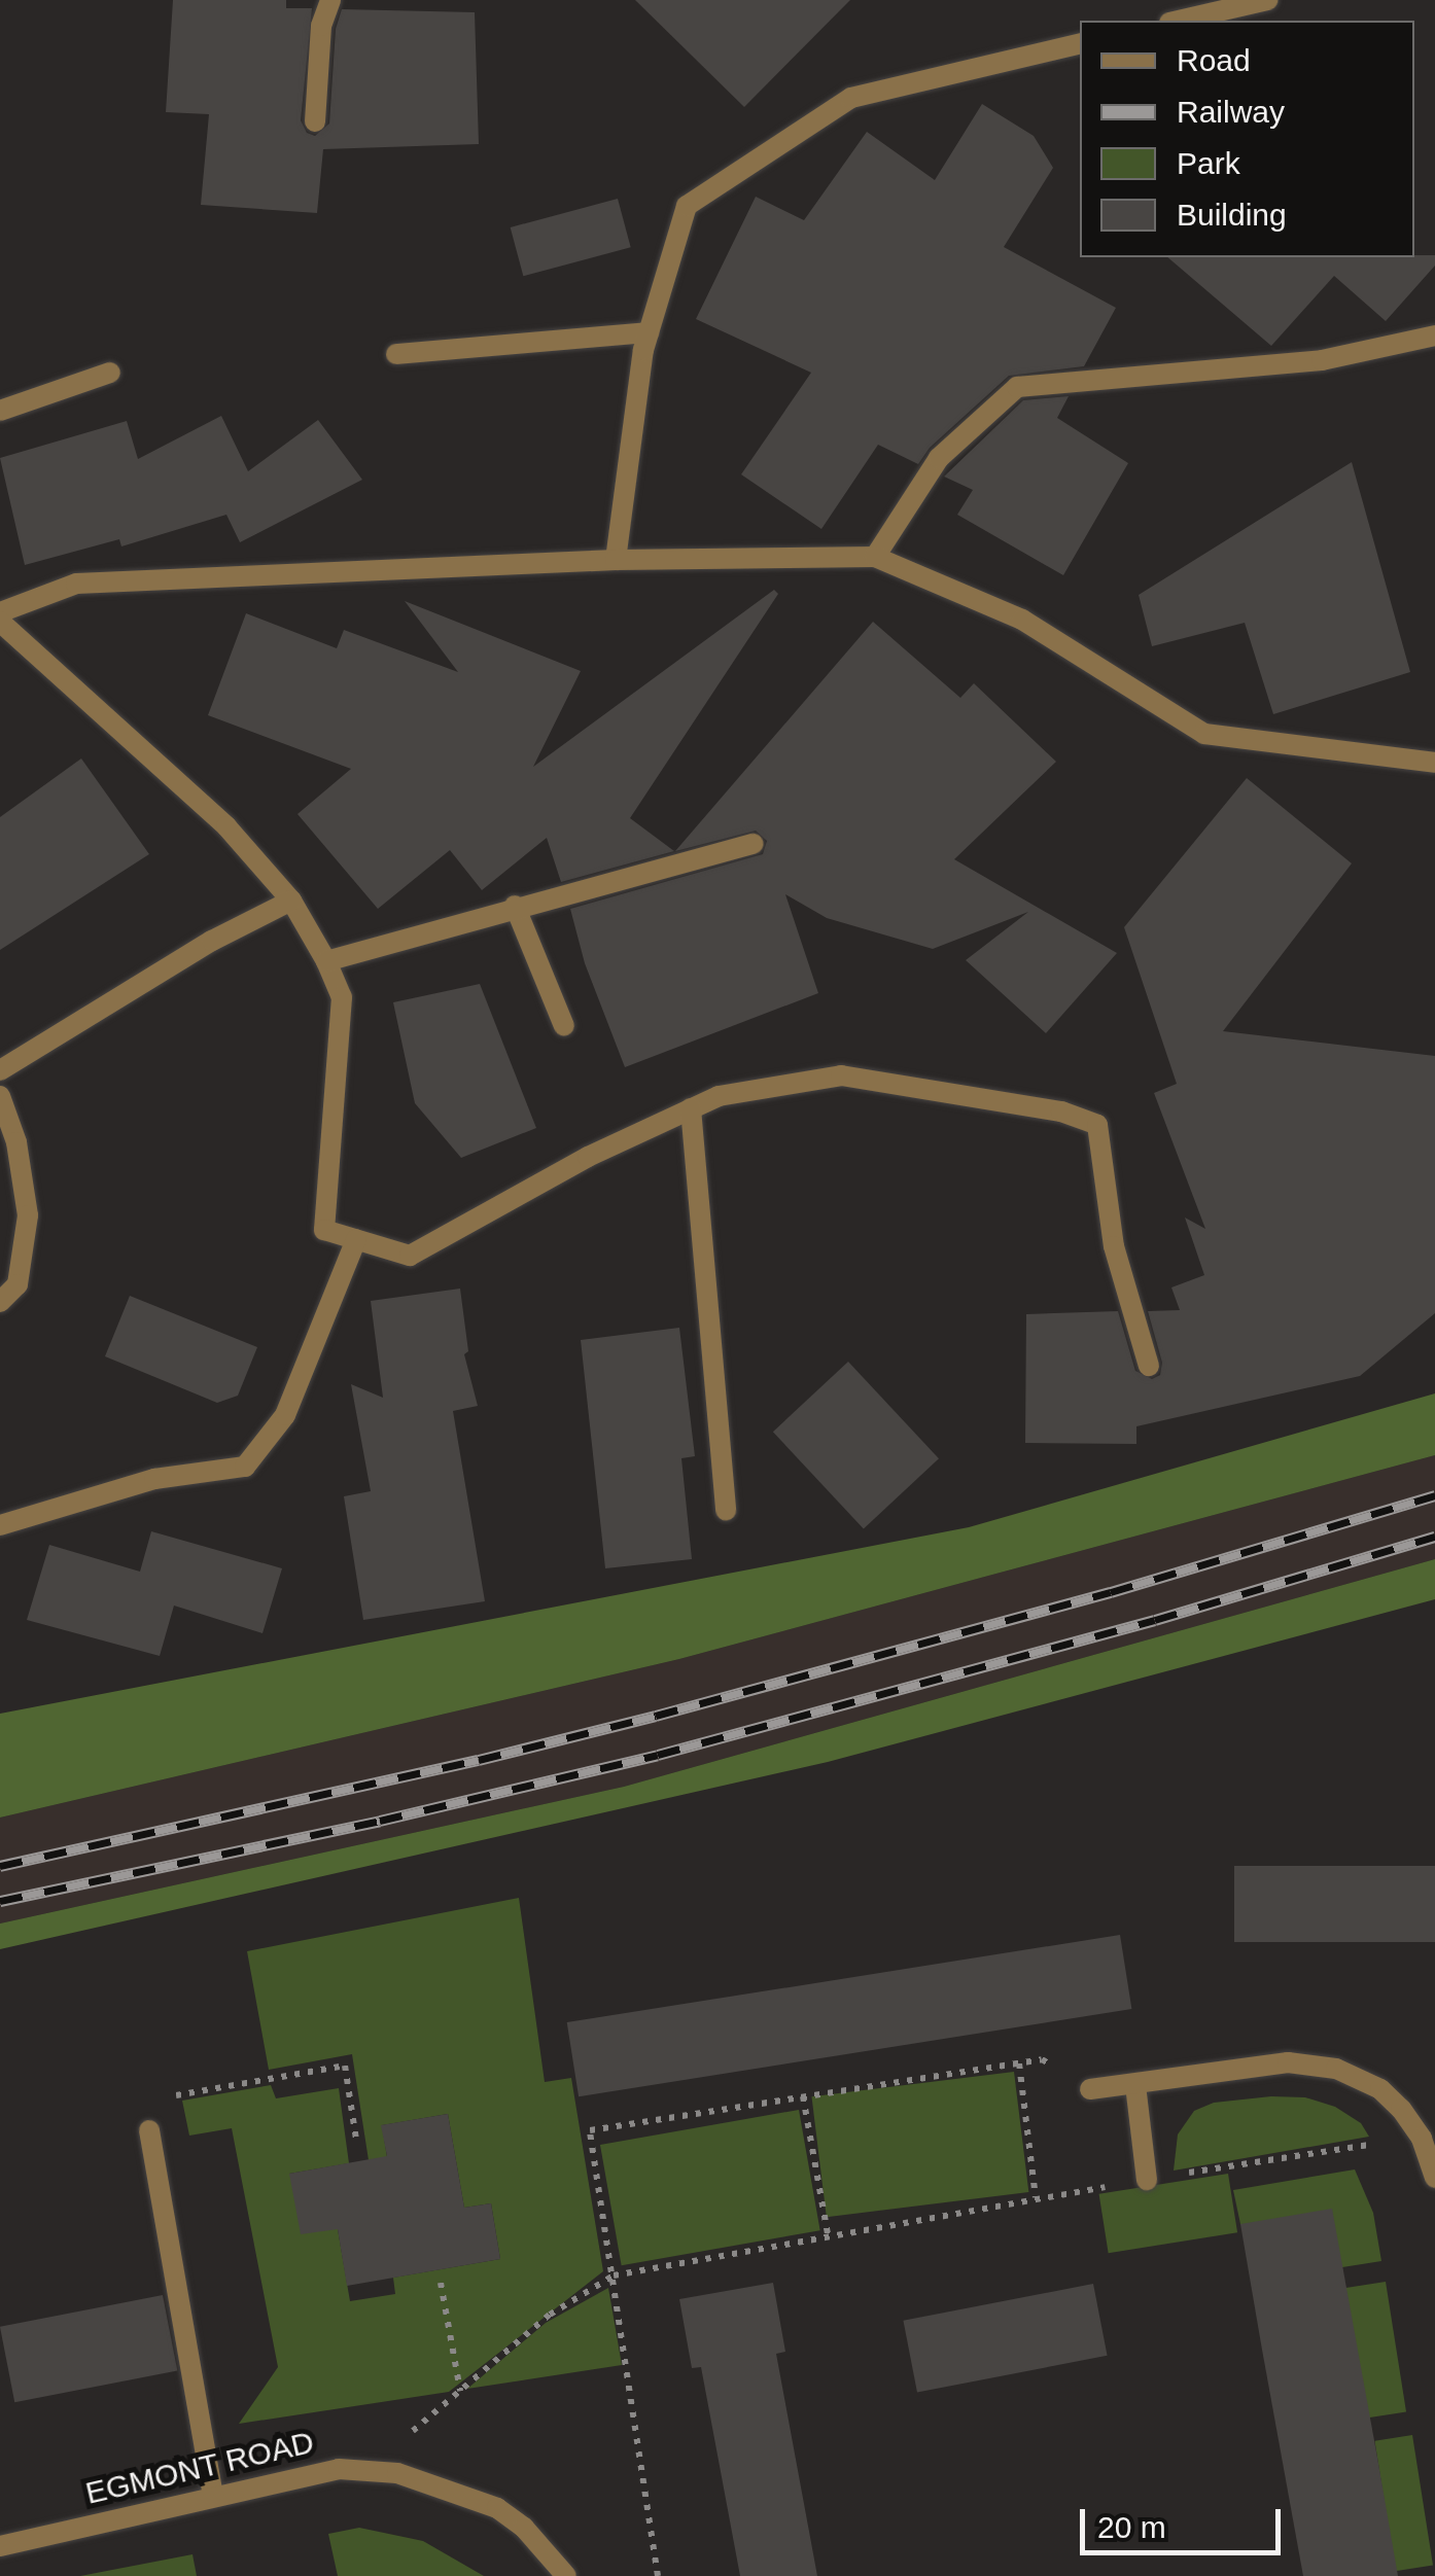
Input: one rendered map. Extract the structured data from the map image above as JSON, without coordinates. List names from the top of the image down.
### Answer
{
  "streets": {
    "street": ["EGMONT ROAD"]
  },
  "legend": [
    "Road",
    "Railway",
    "Park",
    "Building"
  ],
  "scale_bar": "20 m"
}
